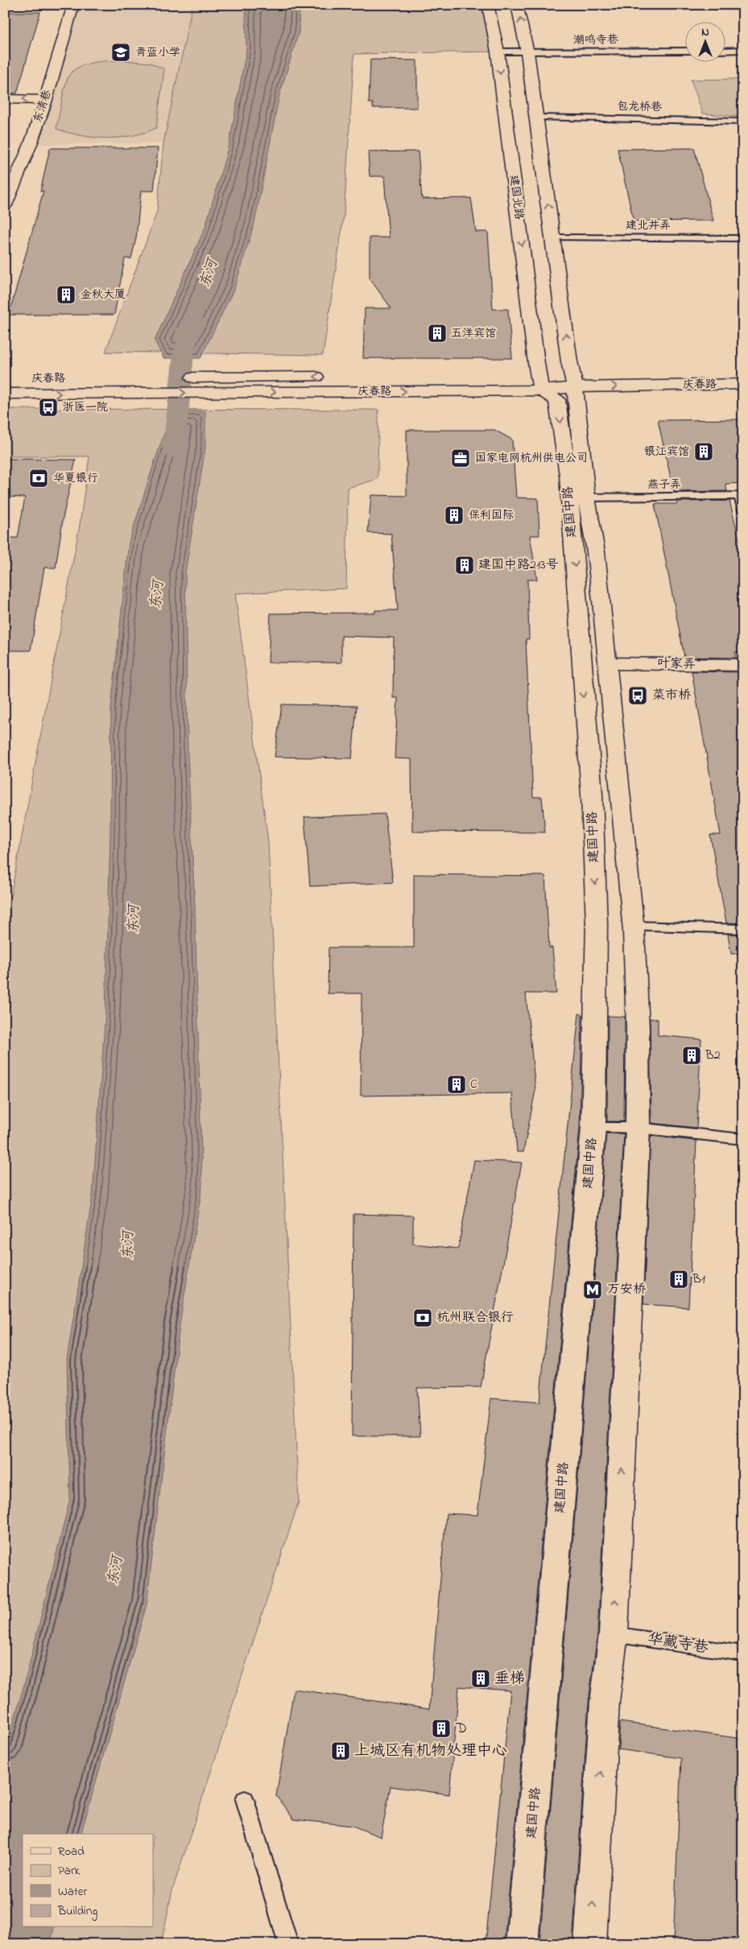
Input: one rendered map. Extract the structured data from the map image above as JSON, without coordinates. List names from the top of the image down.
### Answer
{
  "streets": {
    "main road": [
      "东清巷",
      "建国北路",
      "庆春路",
      "建国中路",
      "叶家弄"
    ],
    "lane": [
      "潮鸣寺巷",
      "包龙桥巷",
      "建北井弄",
      "燕子弄",
      "华藏寺巷"
    ]
  },
  "crossings": [
    ["潮鸣寺巷", "建国北路"],
    ["建国北路", "庆春路"],
    ["建国北路", "建国中路"],
    ["庆春路", "建国中路"],
    ["燕子弄", "建国中路"],
    ["建国中路", "叶家弄"],
    ["建国中路", "华藏寺巷"]
  ],
  "water": ["东河"],
  "places": {
    "school or university": ["青蓝小学"],
    "building": [
      "金秋大厦",
      "五洋宾馆",
      "银江宾馆",
      "保利国际",
      "建国中路213号",
      "B2",
      "C",
      "B1",
      "垂梯",
      "D",
      "上城区有机物处理中心"
    ],
    "bus stop": ["浙医一院", "菜市桥"],
    "office": ["国家电网杭州供电公司"],
    "bank": ["华夏银行", "杭州联合银行"],
    "metro station": ["万安桥"]
  },
  "legend": [
    "Road",
    "Park",
    "Water",
    "Building"
  ],
  "north": "top"
}
